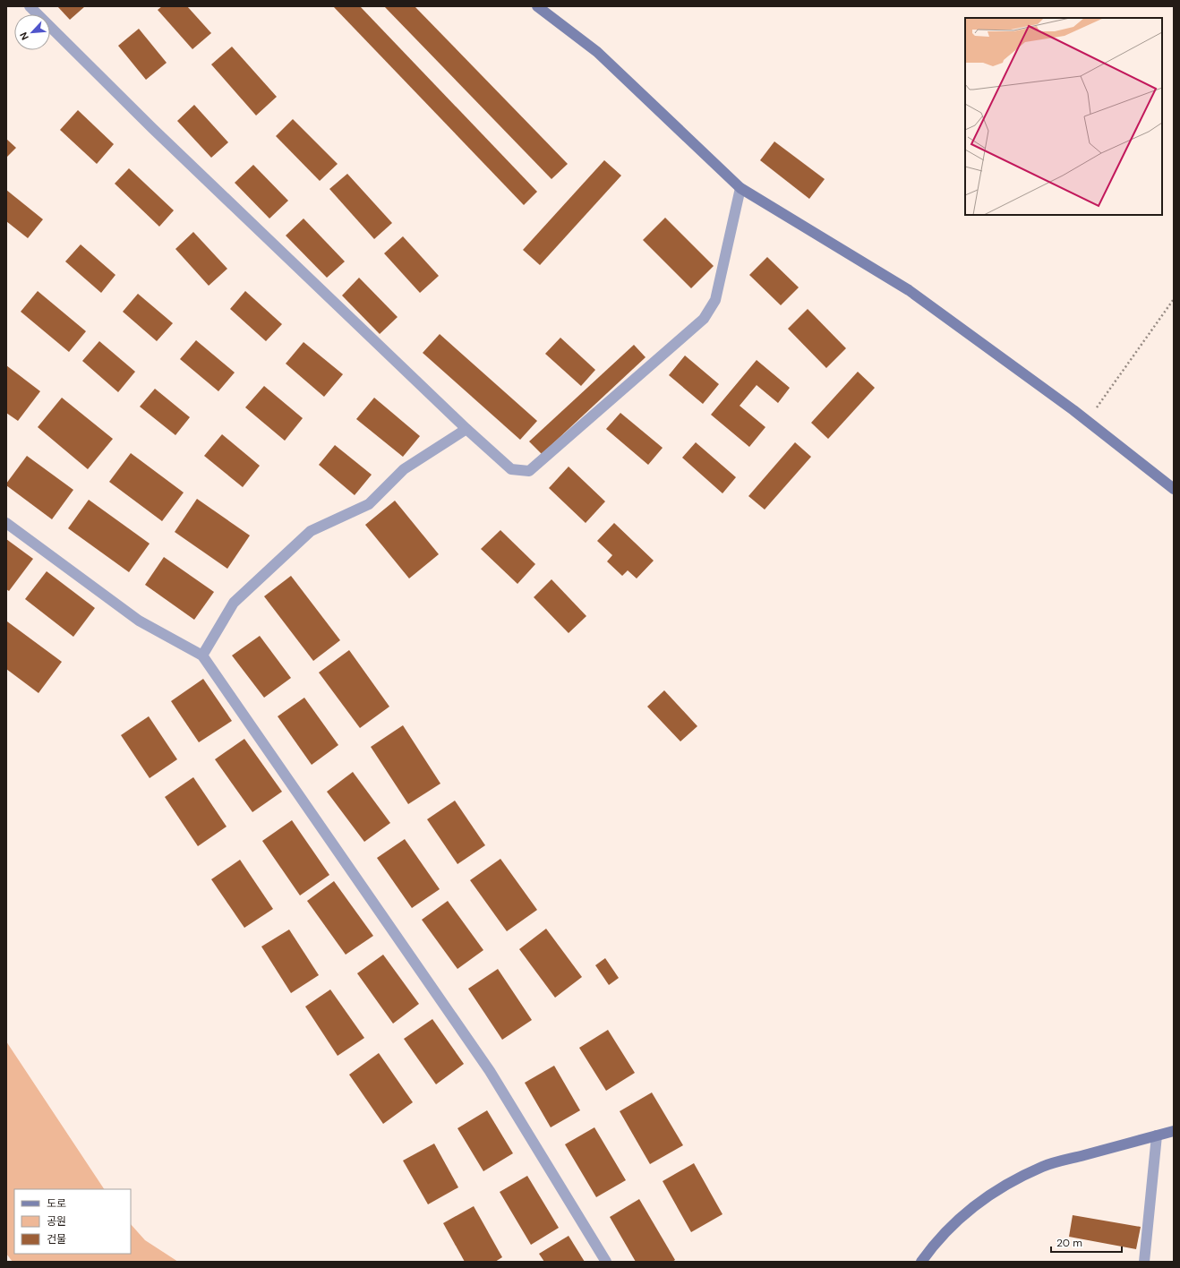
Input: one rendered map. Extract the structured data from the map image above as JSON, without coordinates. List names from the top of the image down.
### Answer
{
  "legend": ["도로", "공원", "건물"],
  "scale_bar": "20 m",
  "north": "bottom left"
}
